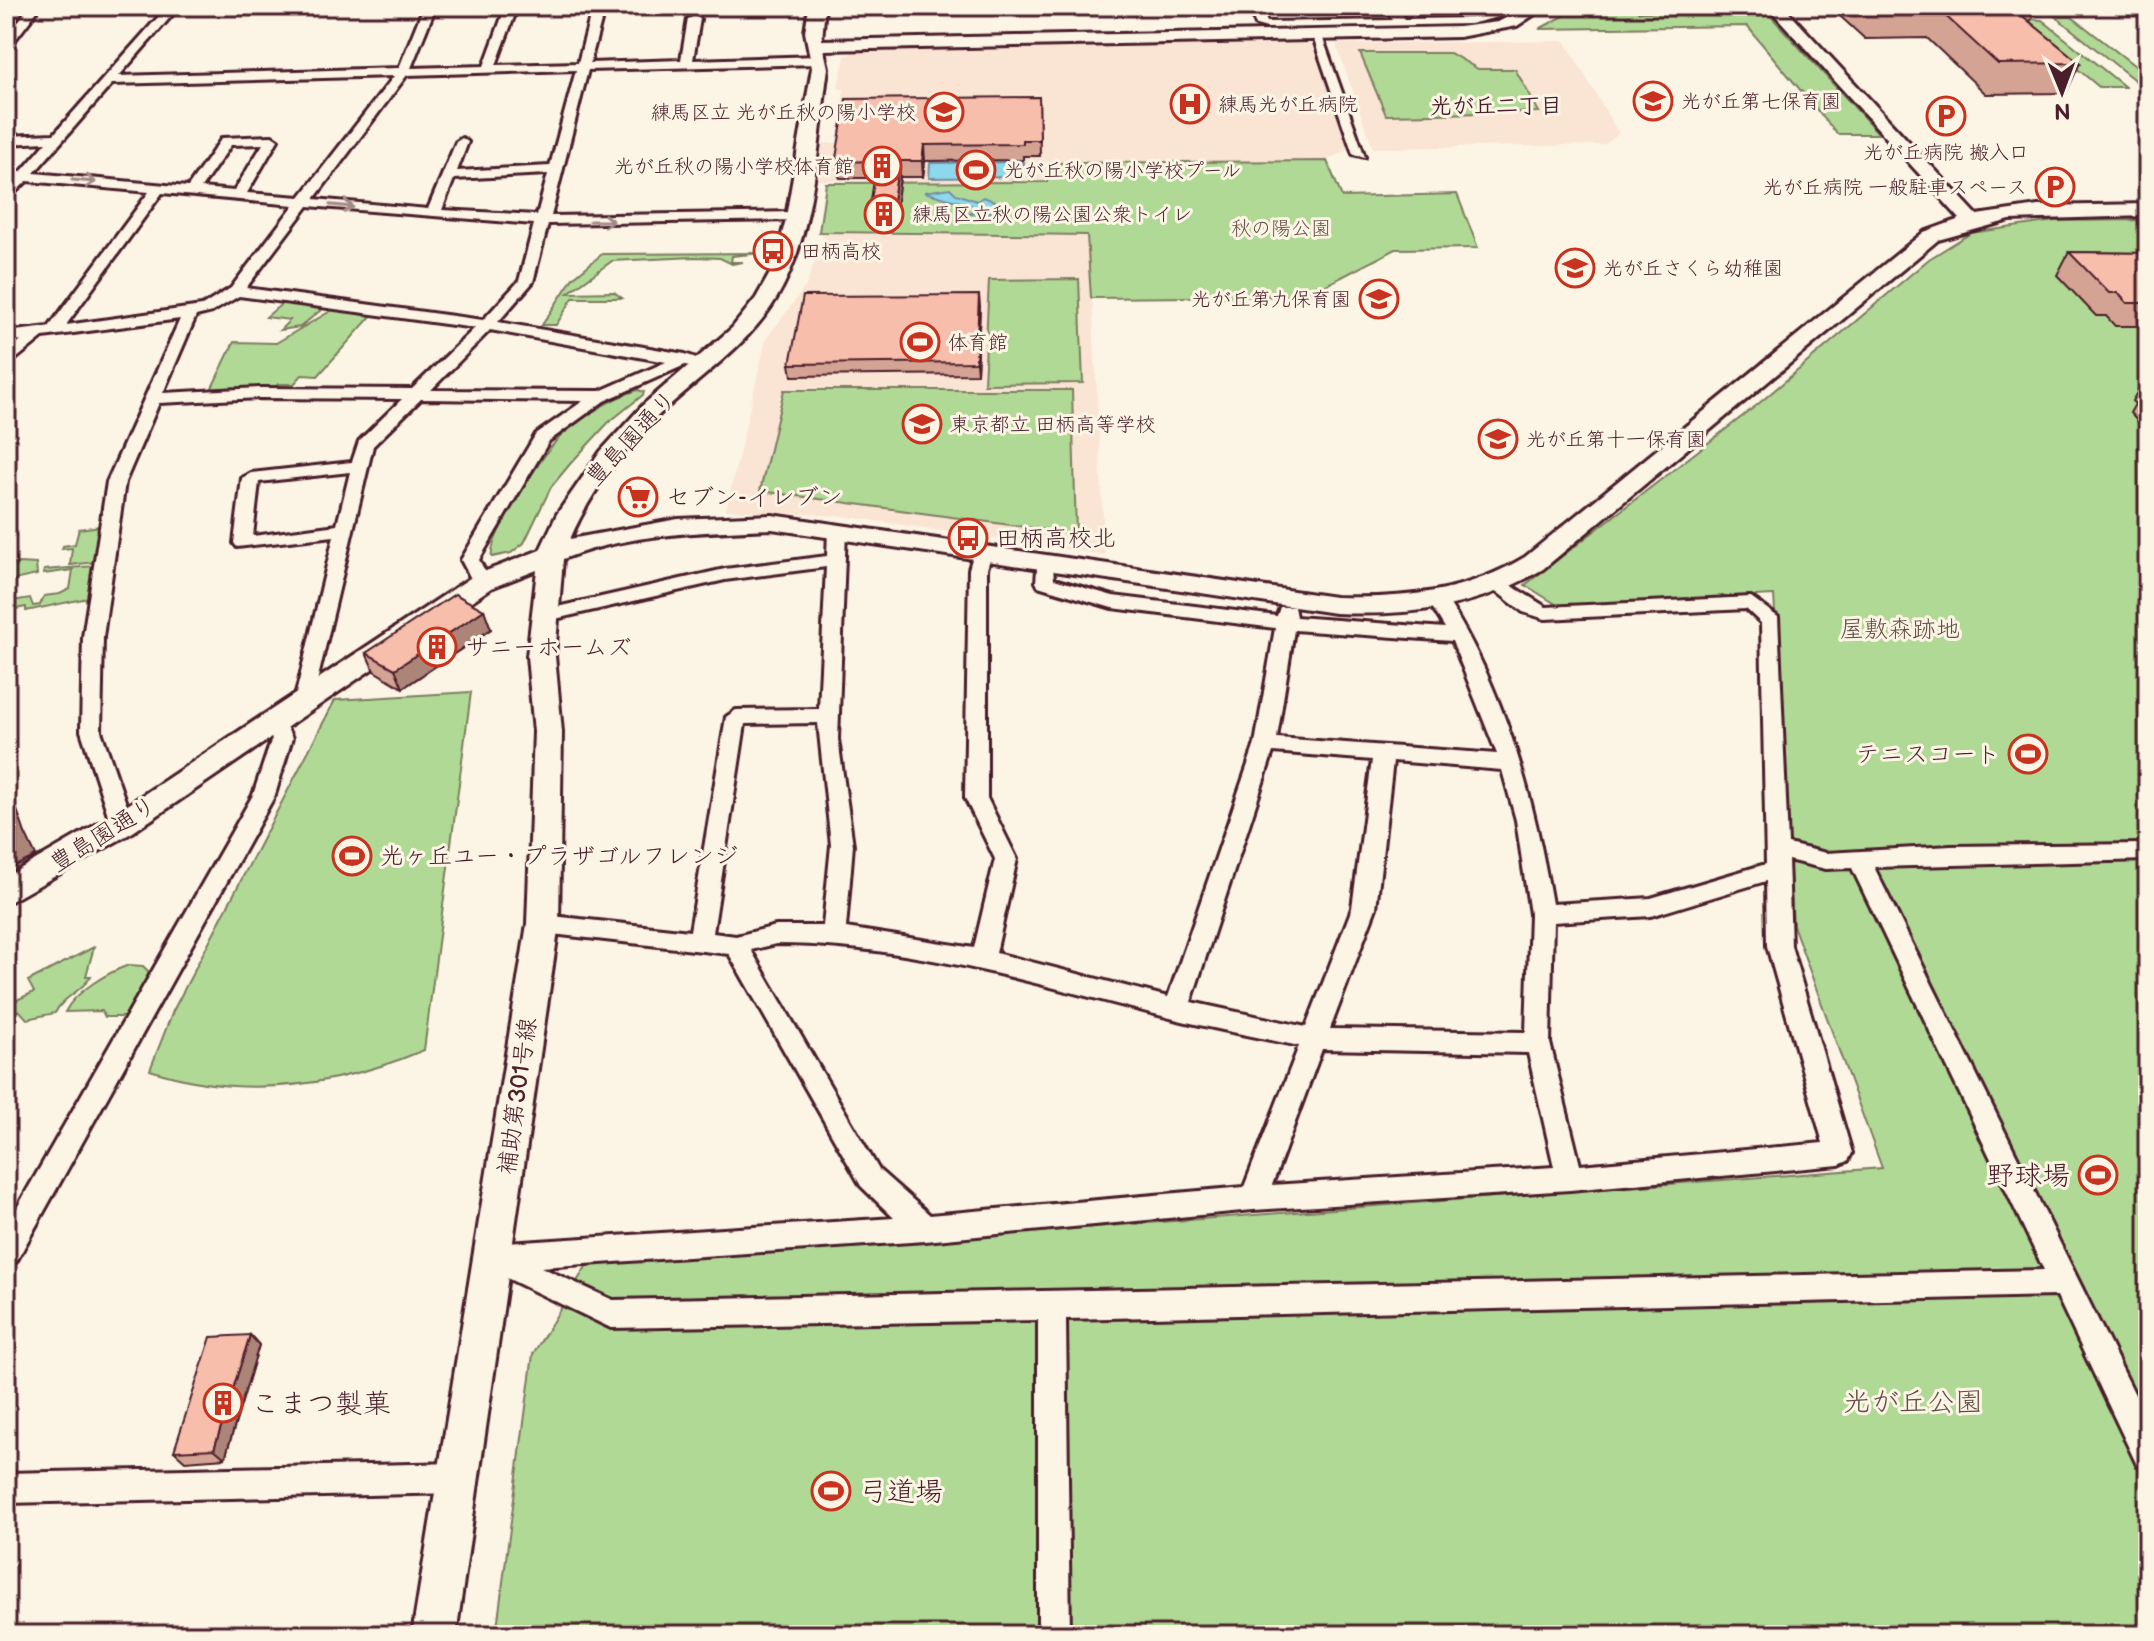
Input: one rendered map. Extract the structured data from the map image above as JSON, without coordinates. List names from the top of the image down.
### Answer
{
  "streets": {
    "street": ["豊島園通り", "補助第301号線"]
  },
  "crossings": [
    ["豊島園通り", "補助第301号線"]
  ],
  "districts": ["光が丘二丁目"],
  "parks": ["秋の陽公園", "屋敷森跡地", "光が丘公園"],
  "places": {
    "school or university": [
      "光が丘第七保育園",
      "練馬区立 光が丘秋の陽小学校",
      "光が丘さくら幼稚園",
      "光が丘第九保育園",
      "東京都立 田柄高等学校",
      "光が丘第十一保育園"
    ],
    "hospital": ["練馬光が丘病院"],
    "parking": ["光が丘病院 搬入口", "光が丘病院 一般駐車スペース"],
    "building": [
      "光が丘秋の陽小学校体育館",
      "練馬区立秋の陽公園公衆トイレ",
      "サニーホームズ",
      "こまつ製菓"
    ],
    "sports": [
      "光が丘秋の陽小学校プール",
      "体育館",
      "テニスコート",
      "光ヶ丘ユー・プラザゴルフレンジ",
      "野球場",
      "弓道場"
    ],
    "bus stop": ["田柄高校", "田柄高校北"],
    "supermarket": ["セブン-イレブン"]
  },
  "north": "bottom"
}
